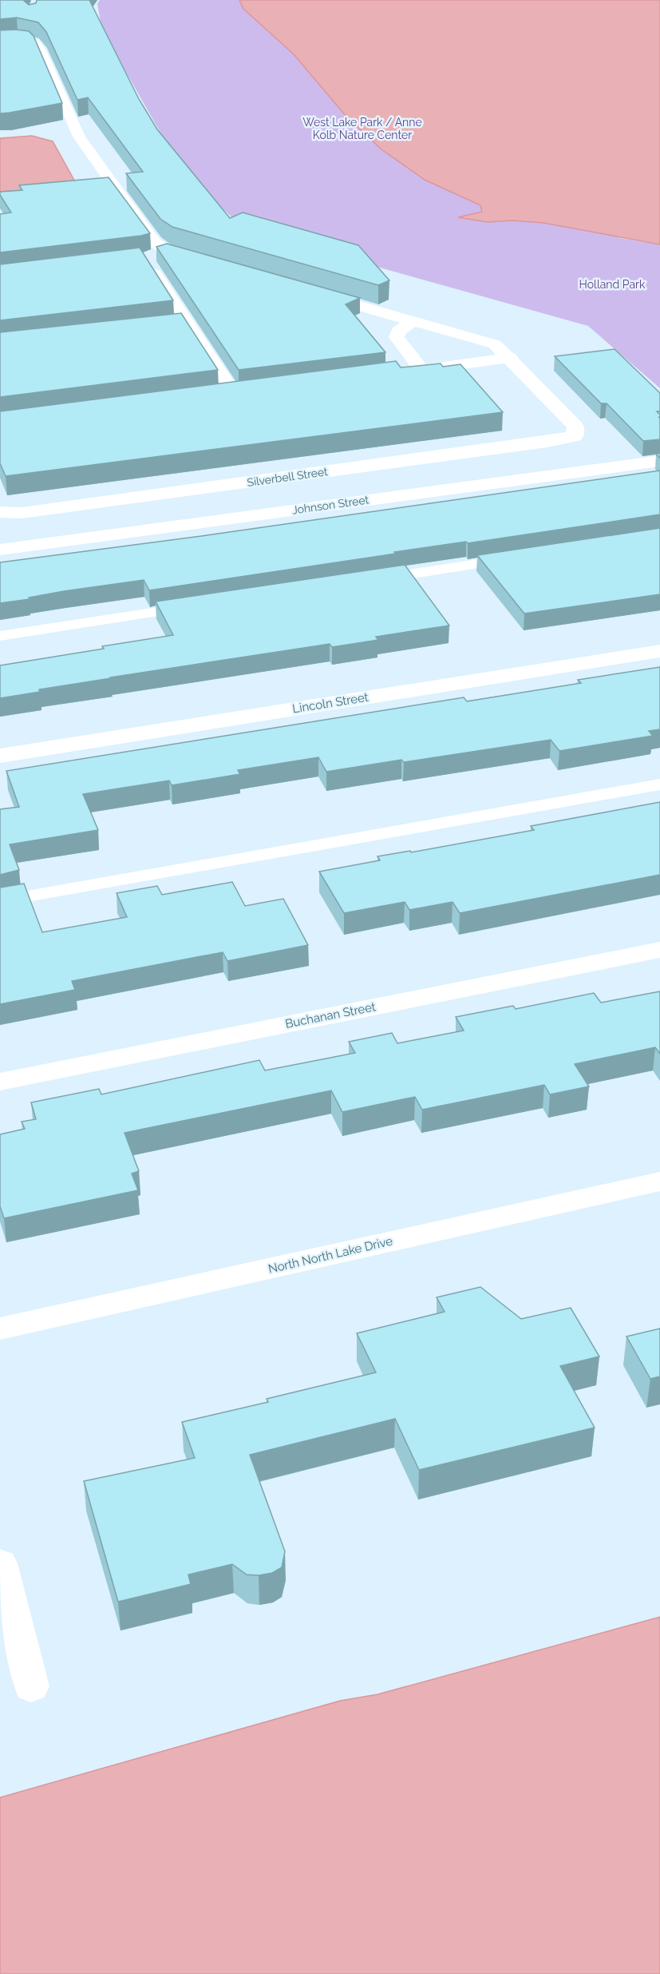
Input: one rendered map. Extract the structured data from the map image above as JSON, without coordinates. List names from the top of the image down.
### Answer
{
  "streets": {
    "street": [
      "Silverbell Street",
      "Johnson Street",
      "Lincoln Street",
      "Buchanan Street",
      "North North Lake Drive"
    ]
  },
  "parks": ["West Lake Park / Anne Kolb Nature Center", "Holland Park"]
}
